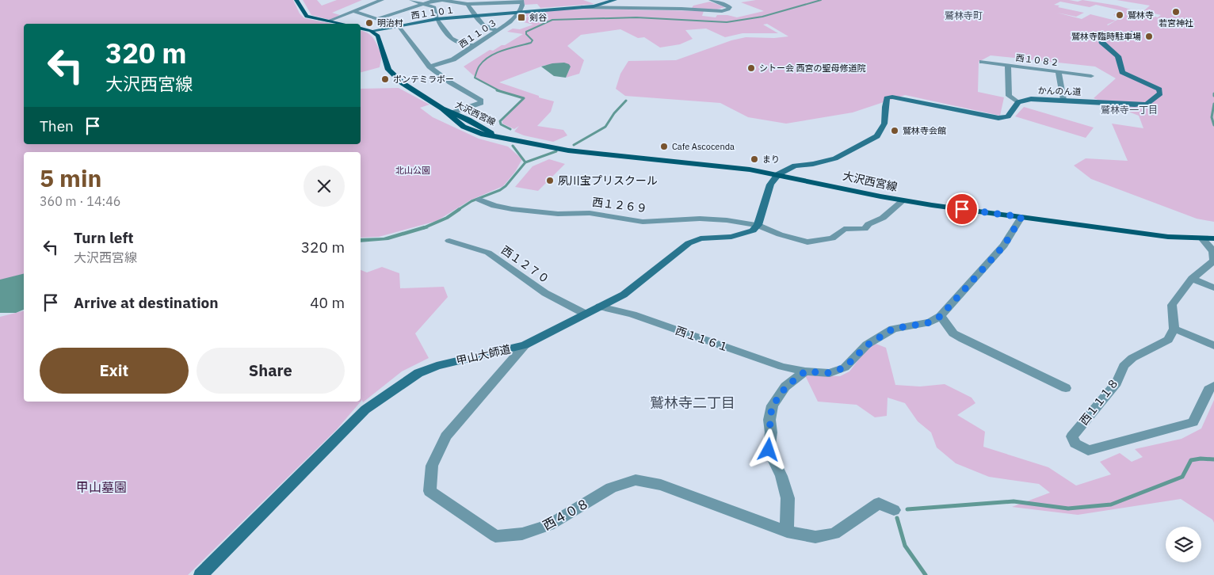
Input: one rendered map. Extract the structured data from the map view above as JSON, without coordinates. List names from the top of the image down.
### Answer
{
  "streets": {
    "main road": ["大沢西宮線"],
    "street": [
      "西１１０１",
      "西１１０３",
      "西１０８２",
      "かんのん道",
      "西１２６９",
      "西１２７０",
      "西１１６１",
      "甲山大師道",
      "西１１１８",
      "西４０８"
    ]
  },
  "crossings": [
    ["西１１０１", "西１１０３"],
    ["西１１０１", "大沢西宮線"],
    ["大沢西宮線", "西１２６９"],
    ["西１２６９", "甲山大師道"],
    ["西１２７０", "甲山大師道"],
    ["西１１６１", "甲山大師道"],
    ["甲山大師道", "西４０８"]
  ],
  "districts": ["鷲林寺町", "鷲林寺一丁目", "鷲林寺二丁目"],
  "parks": ["北山公園", "甲山墓園"],
  "places": {
    "other": [
      "若宮神社",
      "鷲林寺",
      "明治村",
      "鷲林寺臨時駐車場",
      "シトー会 西宮の聖母修道院",
      "ポンテミラボー",
      "鷲林寺会館",
      "Cafe Ascocenda",
      "まり",
      "夙川宝プリスクール"
    ],
    "transit": ["剣谷"]
  },
  "page": {
    "turn": ["320 m", "大沢西宮線"],
    "then": "Then",
    "heading": ["5 min", "360 m · 14:46"],
    "list": [
      {
        "name": "Turn left",
        "note": "大沢西宮線",
        "value": "320 m"
      },
      {
        "name": "Arrive at destination",
        "value": "40 m"
      }
    ],
    "buttons": ["Exit", "Share"]
  }
}
